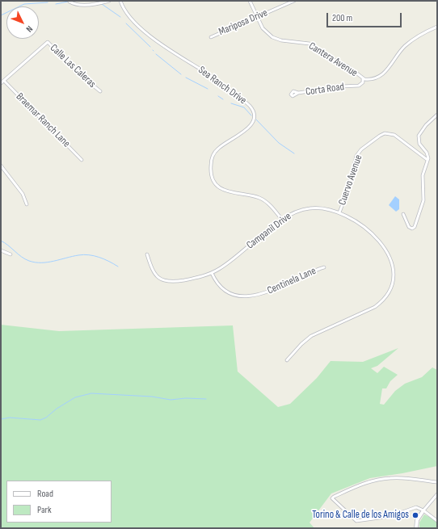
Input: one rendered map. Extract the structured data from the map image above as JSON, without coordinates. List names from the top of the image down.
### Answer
{
  "streets": {
    "street": [
      "Mariposa Drive",
      "Cantera Avenue",
      "Calle Las Caleras",
      "Sea Ranch Drive",
      "Corta Road",
      "Braemar Ranch Lane",
      "Cuervo Avenue",
      "Campanil Drive",
      "Centinela Lane"
    ]
  },
  "crossings": [
    ["Mariposa Drive", "Cantera Avenue"],
    ["Cantera Avenue", "Corta Road"],
    ["Calle Las Caleras", "Braemar Ranch Lane"],
    ["Sea Ranch Drive", "Campanil Drive"],
    ["Cuervo Avenue", "Campanil Drive"],
    ["Campanil Drive", "Centinela Lane"]
  ],
  "places": ["Torino & Calle de los Amigos"],
  "legend": ["Road", "Park"],
  "scale_bar": "200 m",
  "north": "bottom right"
}
